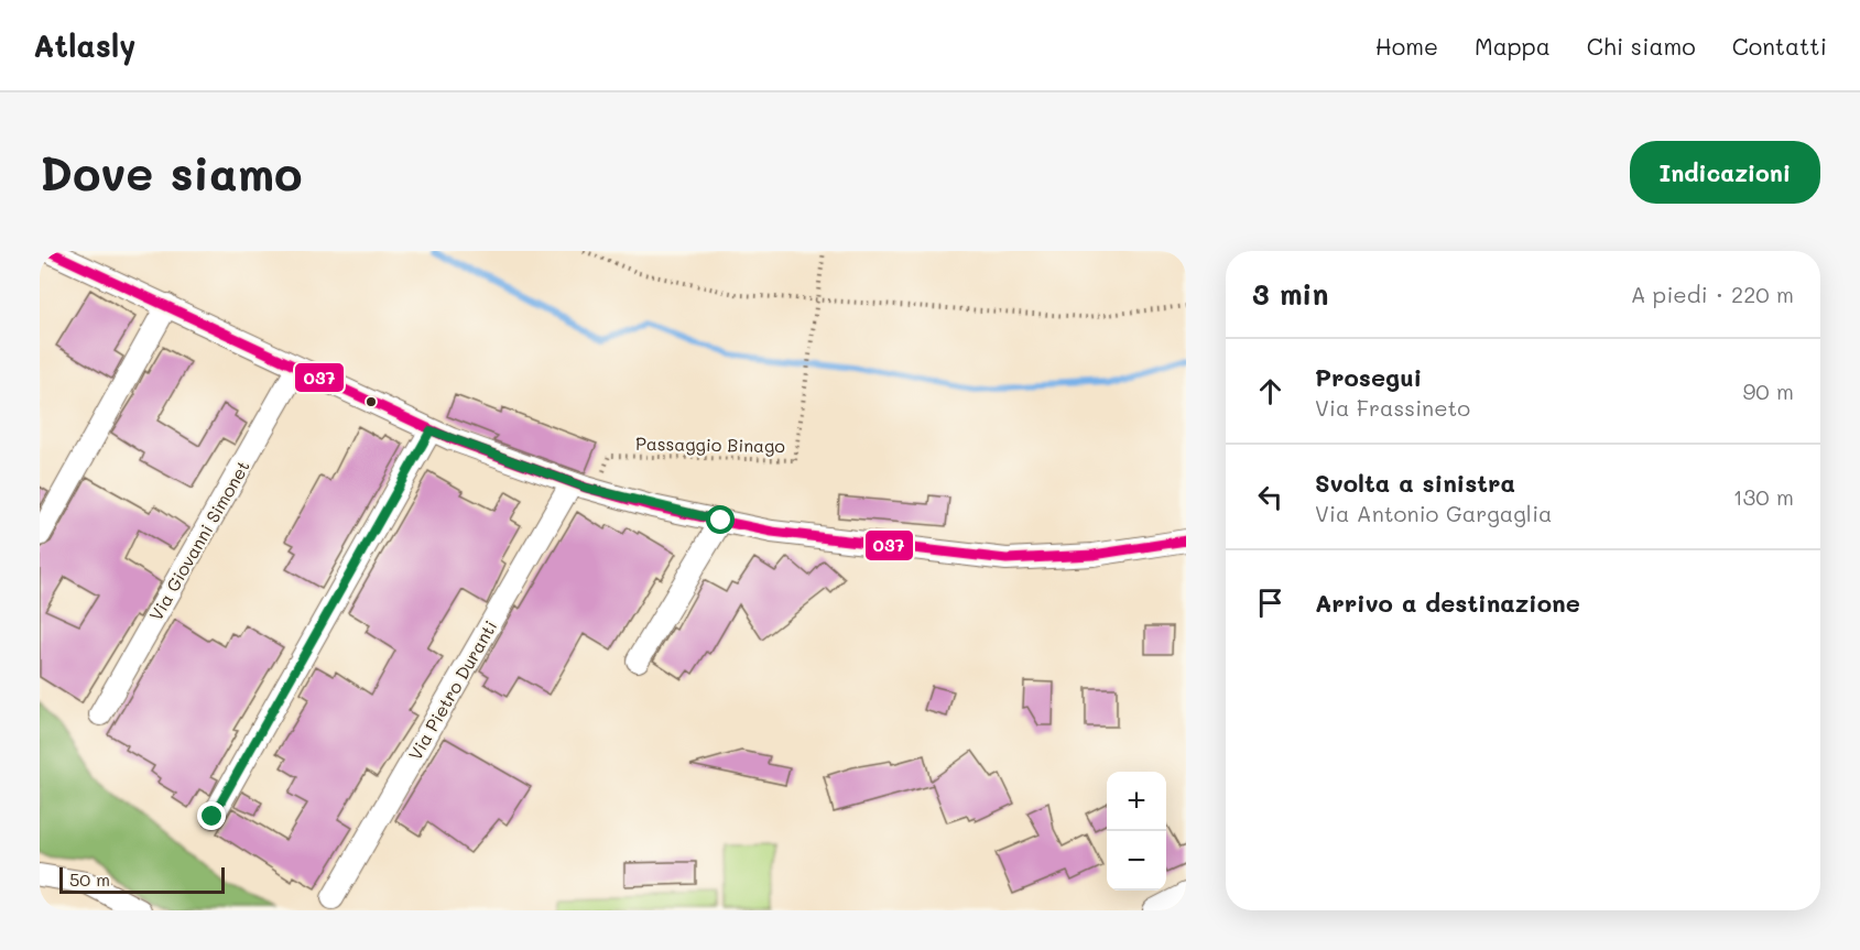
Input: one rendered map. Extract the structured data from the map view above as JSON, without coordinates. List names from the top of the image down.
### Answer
{
  "streets": {
    "street": ["Via Giovanni Simonet", "Via Pietro Duranti"],
    "path": ["Passaggio Binago"]
  },
  "lines": ["transit line 037"],
  "scale_bar": "50 m",
  "page": {
    "header": "Atlasly",
    "nav": [
      "Home",
      "Mappa",
      "Chi siamo",
      "Contatti"
    ],
    "buttons": "Indicazioni",
    "title": "Dove siamo",
    "heading": ["3 min", "A piedi · 220 m"],
    "list": [
      ["Prosegui", "Via Frassineto", "90 m"],
      ["Svolta a sinistra", "Via Antonio Gargaglia", "130 m"],
      "Arrivo a destinazione"
    ],
    "map_buttons": ["+", "−"],
    "scale": "50 m"
  }
}
